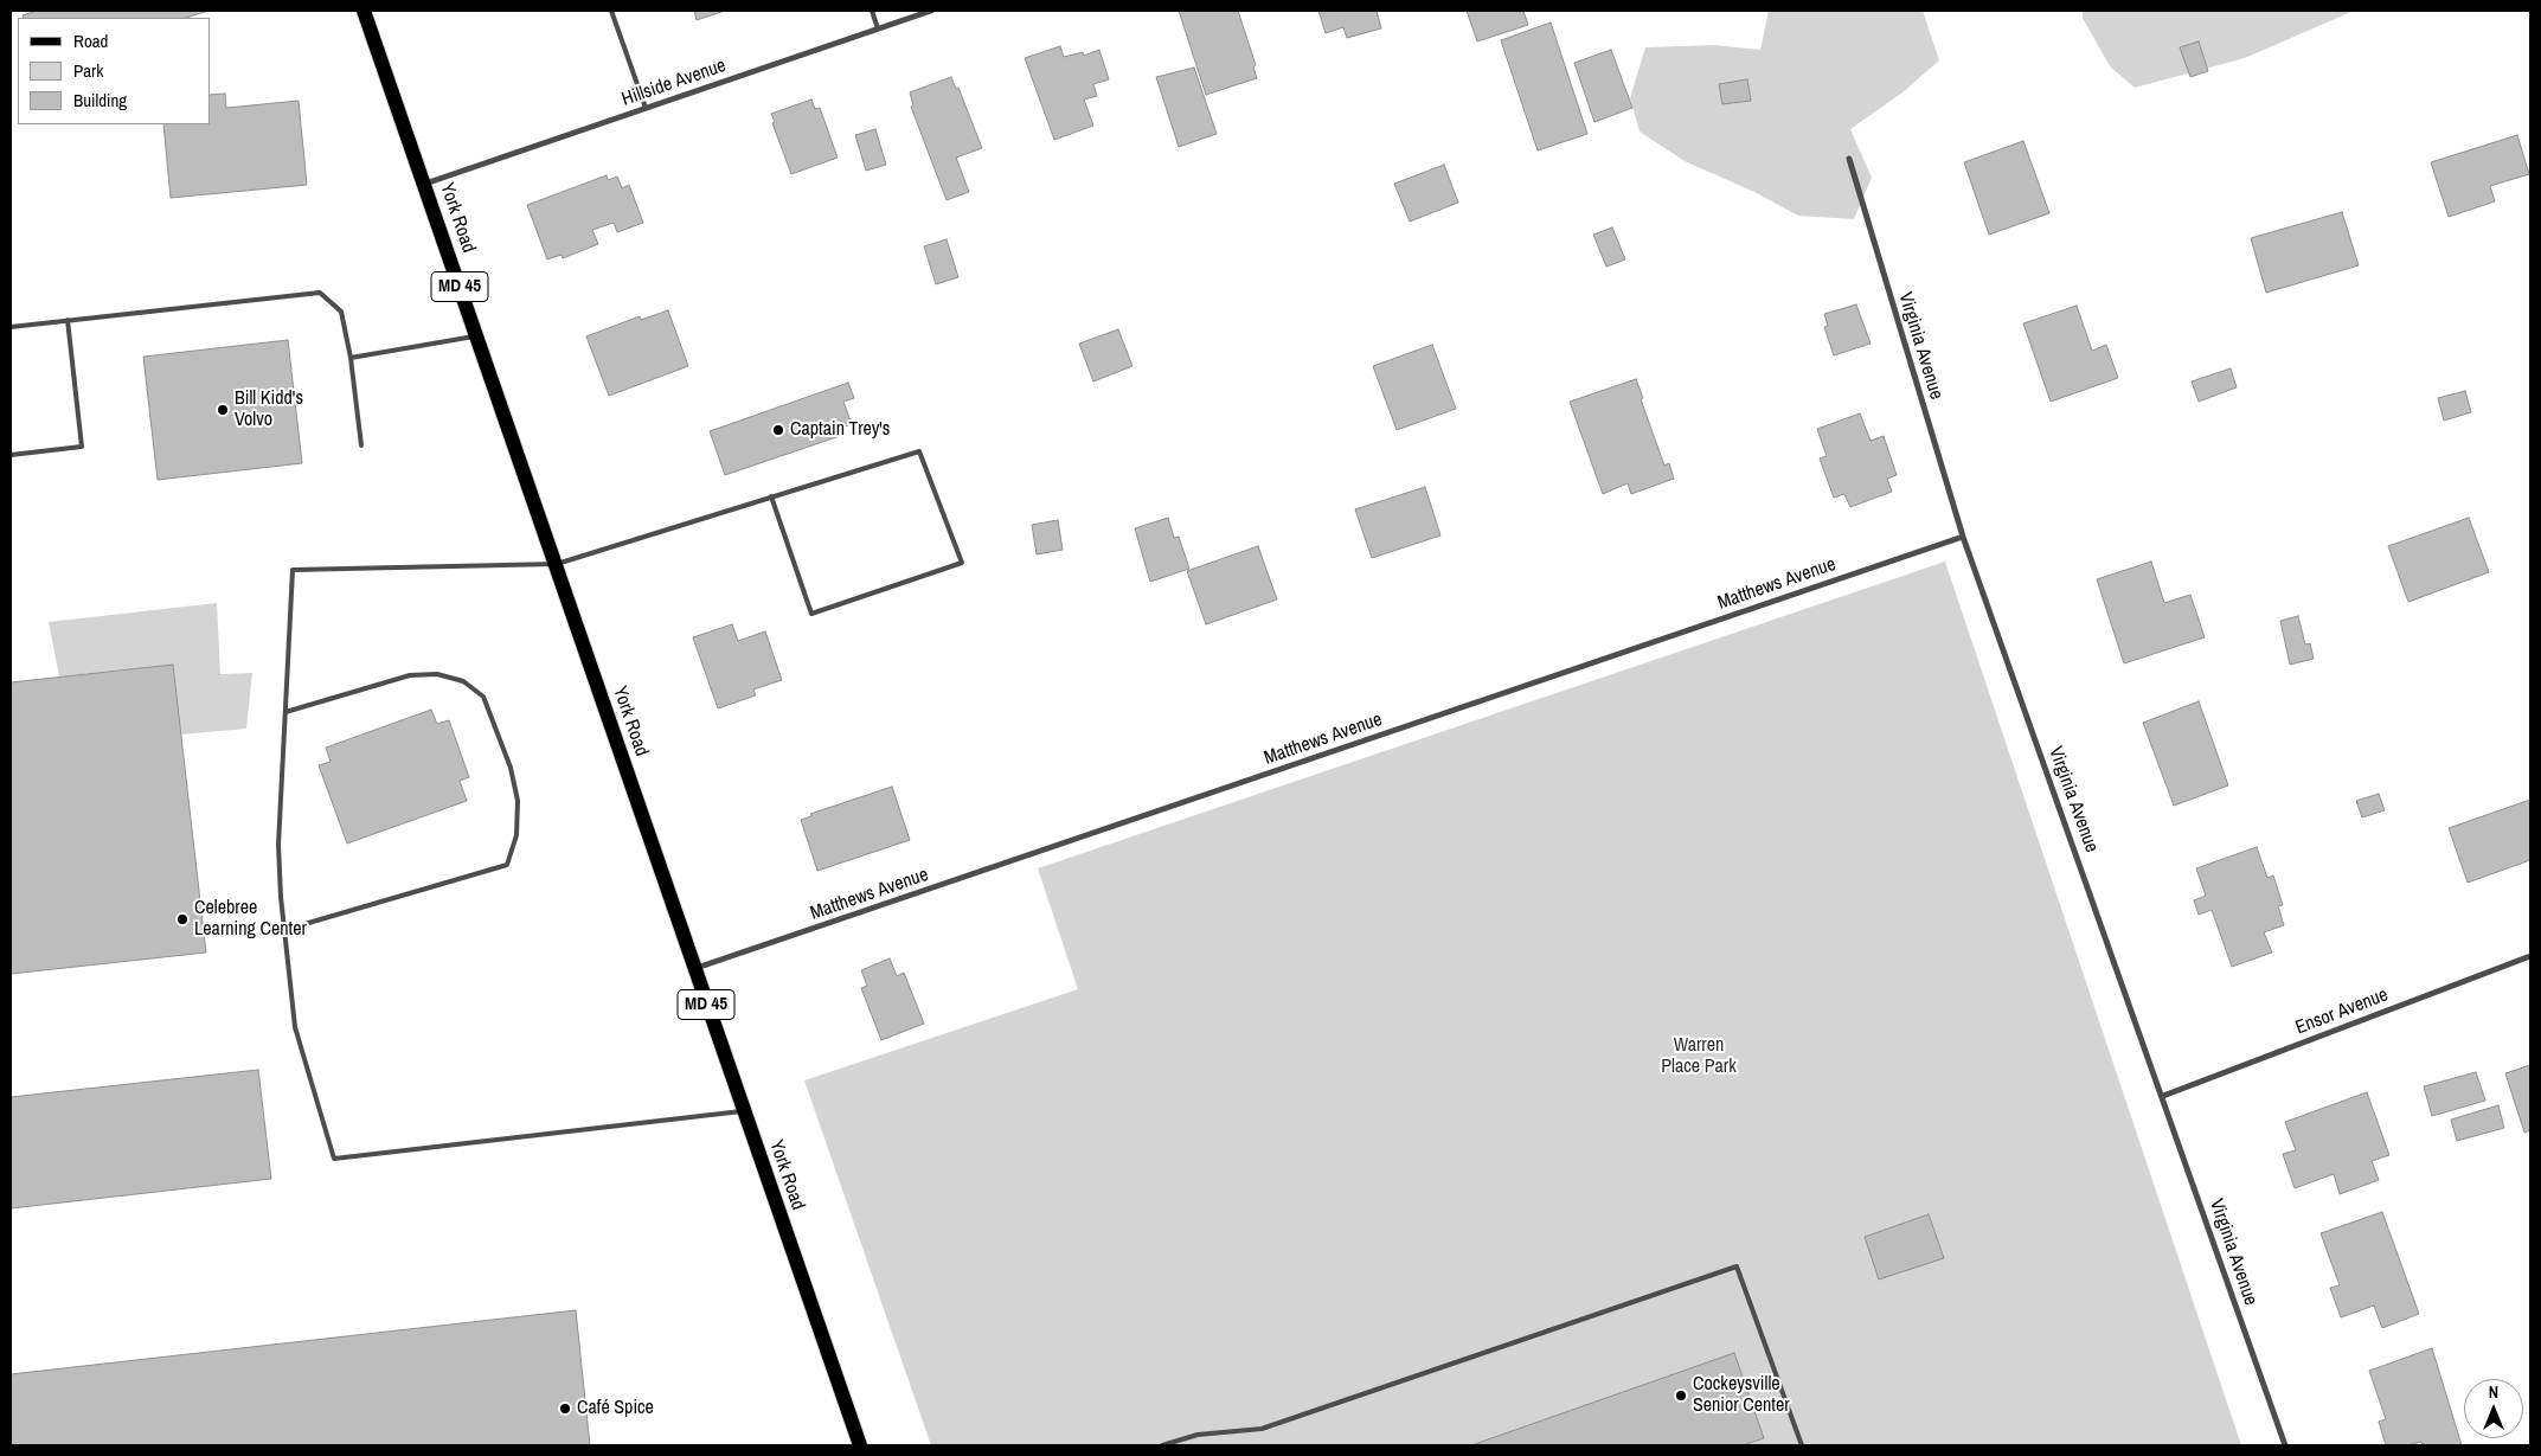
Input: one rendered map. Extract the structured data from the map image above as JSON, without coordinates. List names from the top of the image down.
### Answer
{
  "streets": {
    "main road": ["York Road", "MD 45"],
    "street": [
      "Hillside Avenue",
      "Virginia Avenue",
      "Matthews Avenue",
      "Ensor Avenue"
    ]
  },
  "crossings": [
    ["Hillside Avenue", "York Road"],
    ["York Road", "Matthews Avenue"],
    ["Virginia Avenue", "Matthews Avenue"],
    ["Virginia Avenue", "Ensor Avenue"]
  ],
  "parks": ["Warren Place Park"],
  "places": [
    "Bill Kidd's Volvo",
    "Captain Trey's",
    "Celebree Learning Center",
    "Cockeysville Senior Center",
    "Café Spice"
  ],
  "legend": ["Road", "Park", "Building"],
  "north": "top"
}
